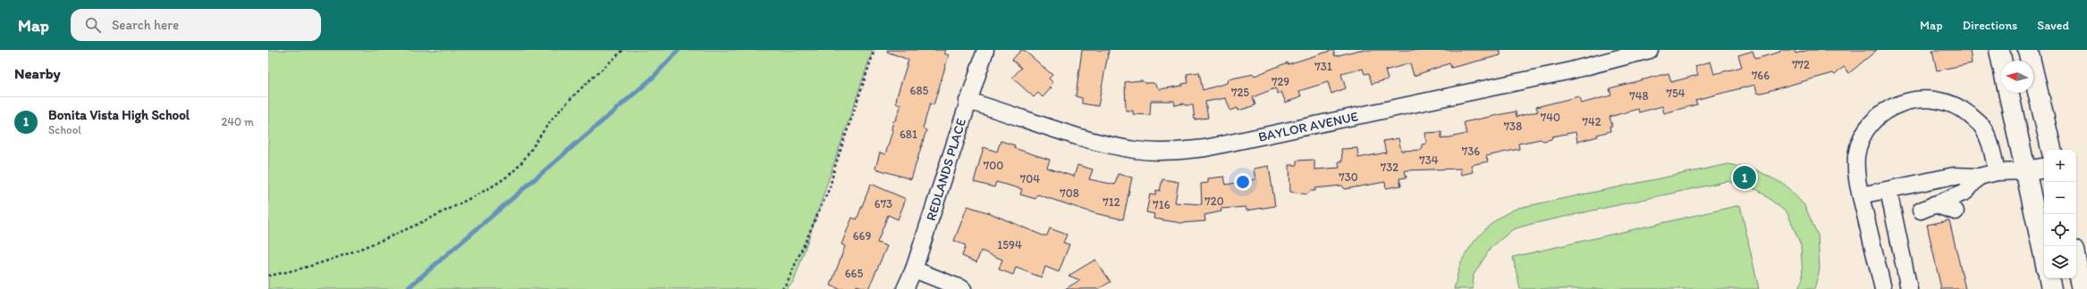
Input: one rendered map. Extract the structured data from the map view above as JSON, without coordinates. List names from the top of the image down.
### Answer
{
  "streets": {
    "street": ["BAYLOR AVENUE", "REDLANDS PLACE"]
  },
  "crossings": [
    ["BAYLOR AVENUE", "REDLANDS PLACE"]
  ],
  "house_numbers": [
    "772",
    "731",
    "766",
    "729",
    "685",
    "725",
    "754",
    "748",
    "740",
    "742",
    "738",
    "681",
    "736",
    "734",
    "700",
    "732",
    "730",
    "704",
    "708",
    "720",
    "712",
    "673",
    "716",
    "669",
    "1594",
    "665"
  ],
  "north": "left",
  "page": {
    "header": "Map",
    "search": "Search here",
    "nav": ["Map", "Directions", "Saved"],
    "heading": "Nearby",
    "list": [
      {
        "mark": "1",
        "name": "Bonita Vista High School",
        "note": "School",
        "value": "240 m"
      }
    ],
    "map_buttons": ["+", "−"],
    "pins": "1"
  }
}
